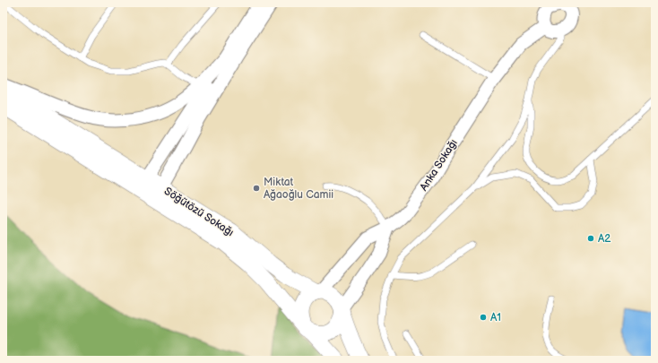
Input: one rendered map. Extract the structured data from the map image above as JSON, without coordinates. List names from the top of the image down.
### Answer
{
  "streets": {
    "street": ["Anka Sokağı", "Söğütözü Sokağı"]
  },
  "crossings": [
    ["Anka Sokağı", "Söğütözü Sokağı"]
  ],
  "places": ["Miktat Ağaoğlu Camii", "A2", "A1"]
}
